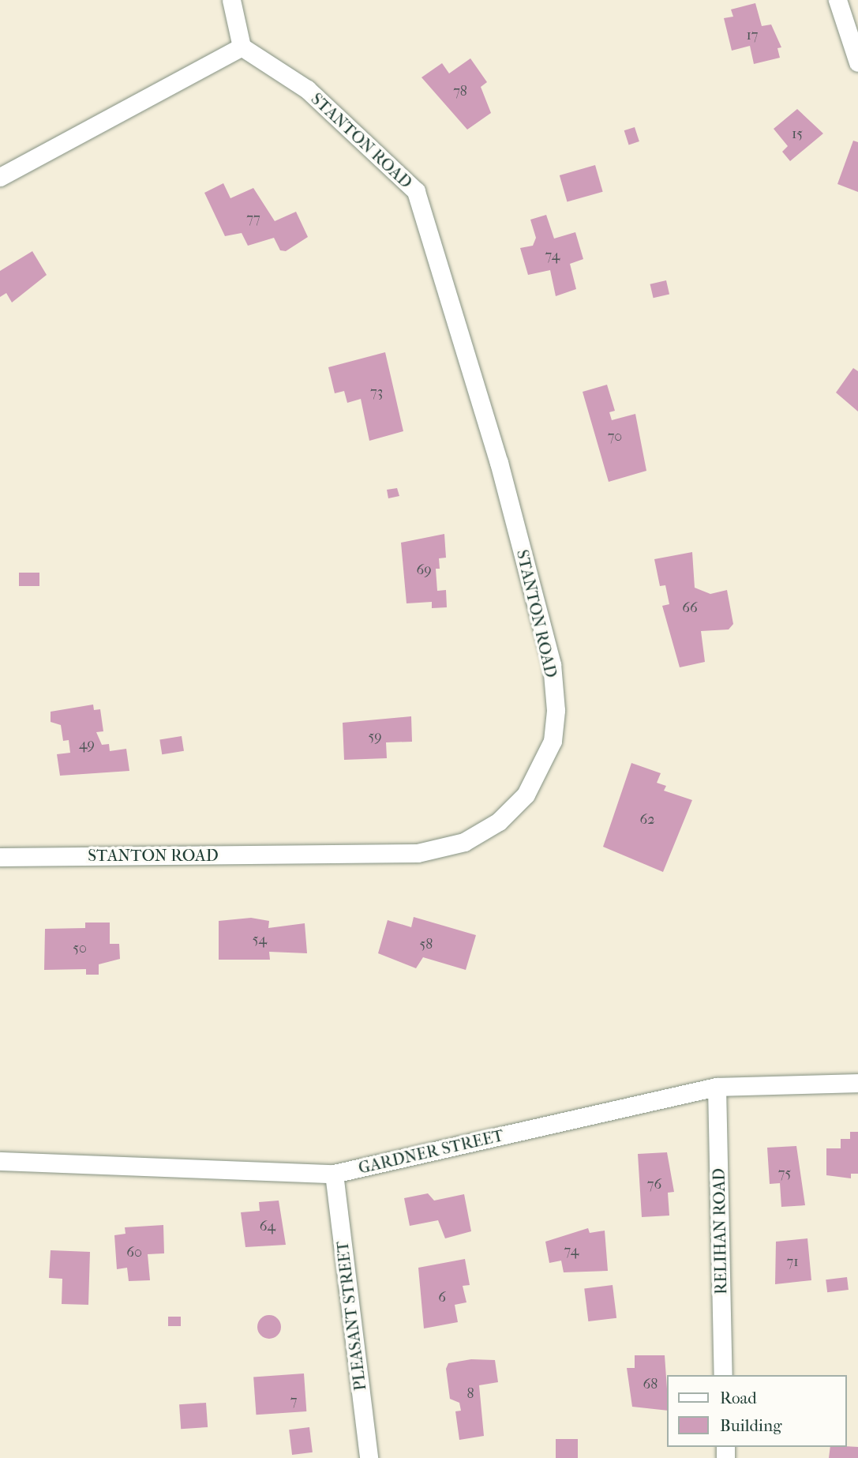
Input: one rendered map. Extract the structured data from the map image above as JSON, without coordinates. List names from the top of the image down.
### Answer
{
  "streets": {
    "street": [
      "STANTON ROAD",
      "GARDNER STREET",
      "RELIHAN ROAD",
      "PLEASANT STREET"
    ]
  },
  "crossings": [
    ["GARDNER STREET", "RELIHAN ROAD"],
    ["GARDNER STREET", "PLEASANT STREET"]
  ],
  "house_numbers": [
    "17",
    "78",
    "15",
    "77",
    "74",
    "73",
    "70",
    "69",
    "66",
    "59",
    "49",
    "62",
    "54",
    "58",
    "50",
    "75",
    "76",
    "64",
    "74",
    "60",
    "71",
    "6",
    "68",
    "8",
    "7"
  ],
  "legend": ["Road", "Building"]
}
